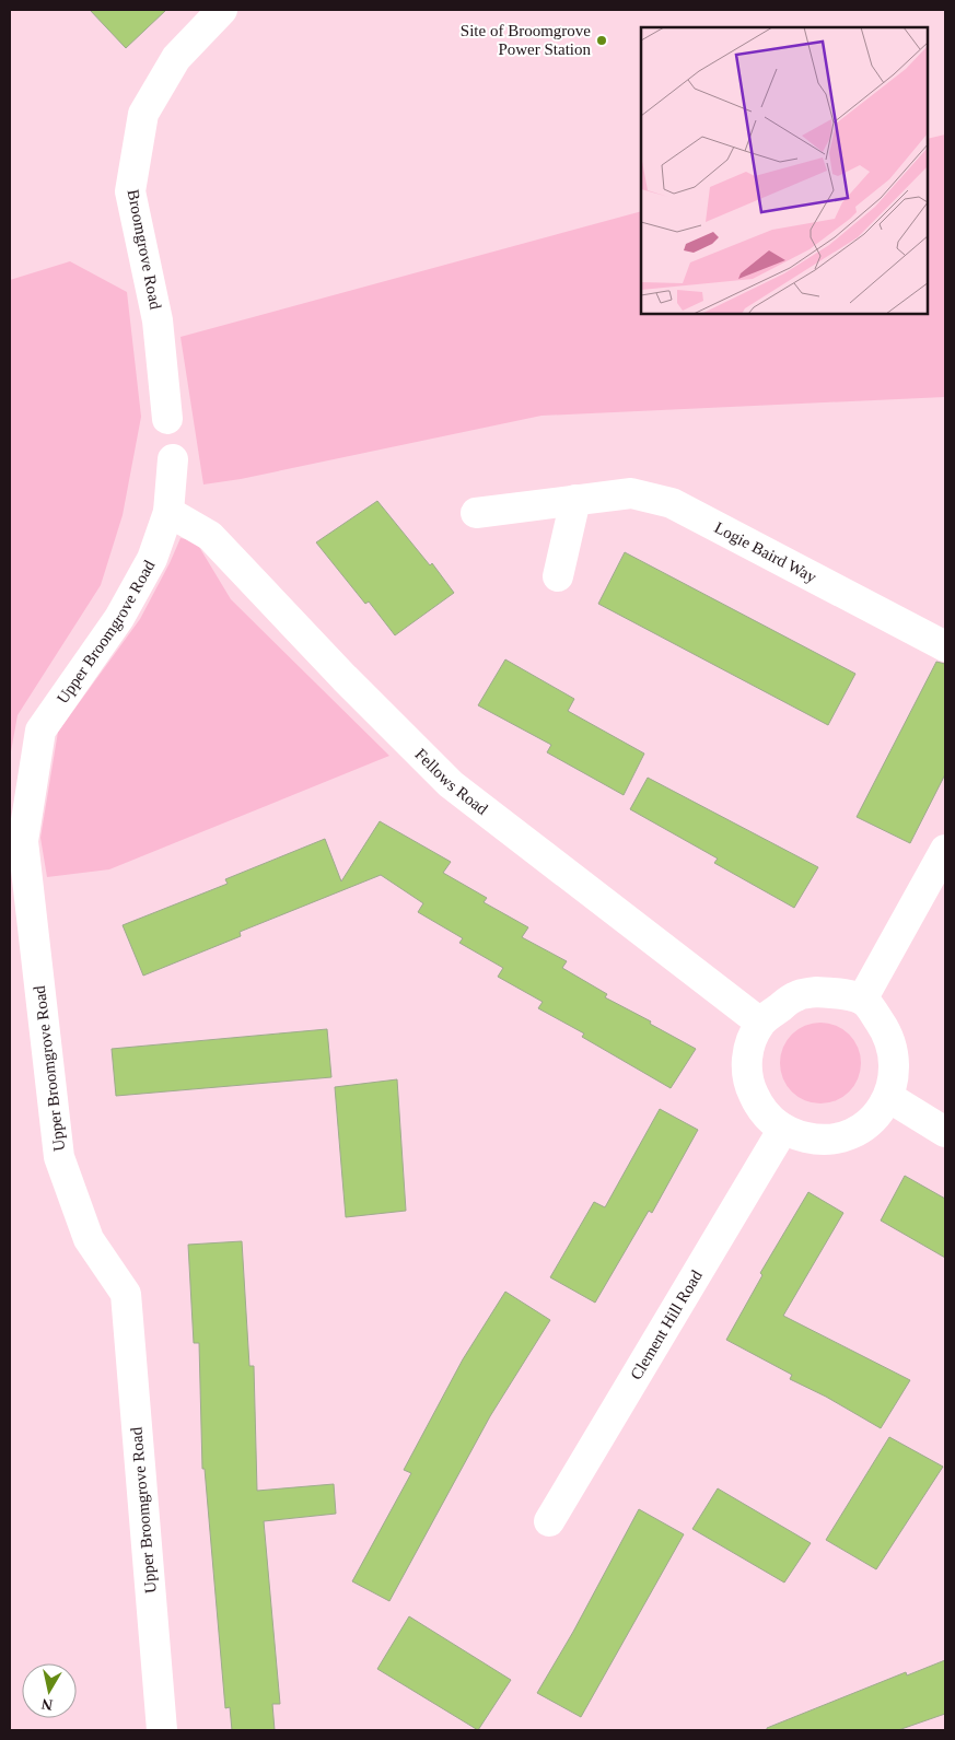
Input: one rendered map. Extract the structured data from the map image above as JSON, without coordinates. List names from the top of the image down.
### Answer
{
  "streets": {
    "street": [
      "Broomgrove Road",
      "Logie Baird Way",
      "Upper Broomgrove Road",
      "Fellows Road",
      "Clement Hill Road"
    ]
  },
  "crossings": [
    ["Upper Broomgrove Road", "Fellows Road"],
    ["Fellows Road", "Clement Hill Road"]
  ],
  "places": ["Site of Broomgrove Power Station"],
  "north": "bottom"
}
